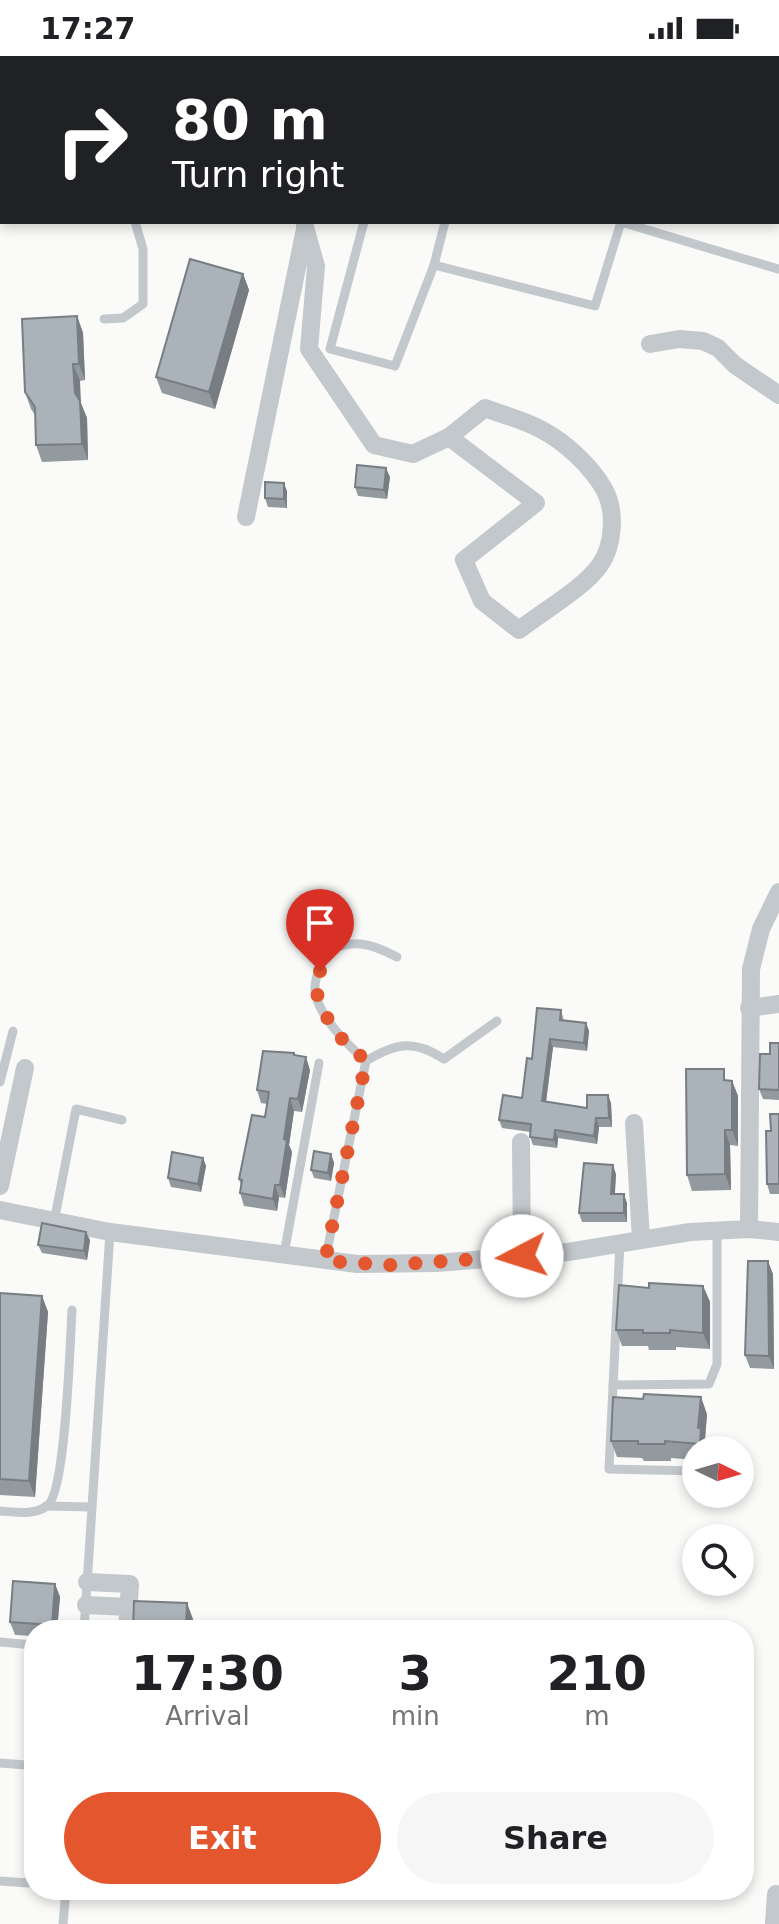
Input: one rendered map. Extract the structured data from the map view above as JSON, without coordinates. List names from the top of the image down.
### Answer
{
  "north": "right",
  "page": {
    "status": "17:27",
    "turn": ["80 m", "Turn right"],
    "eta": [
      "17:30",
      "Arrival",
      "3",
      "min",
      "210",
      "m"
    ],
    "buttons": ["Exit", "Share"]
  }
}
